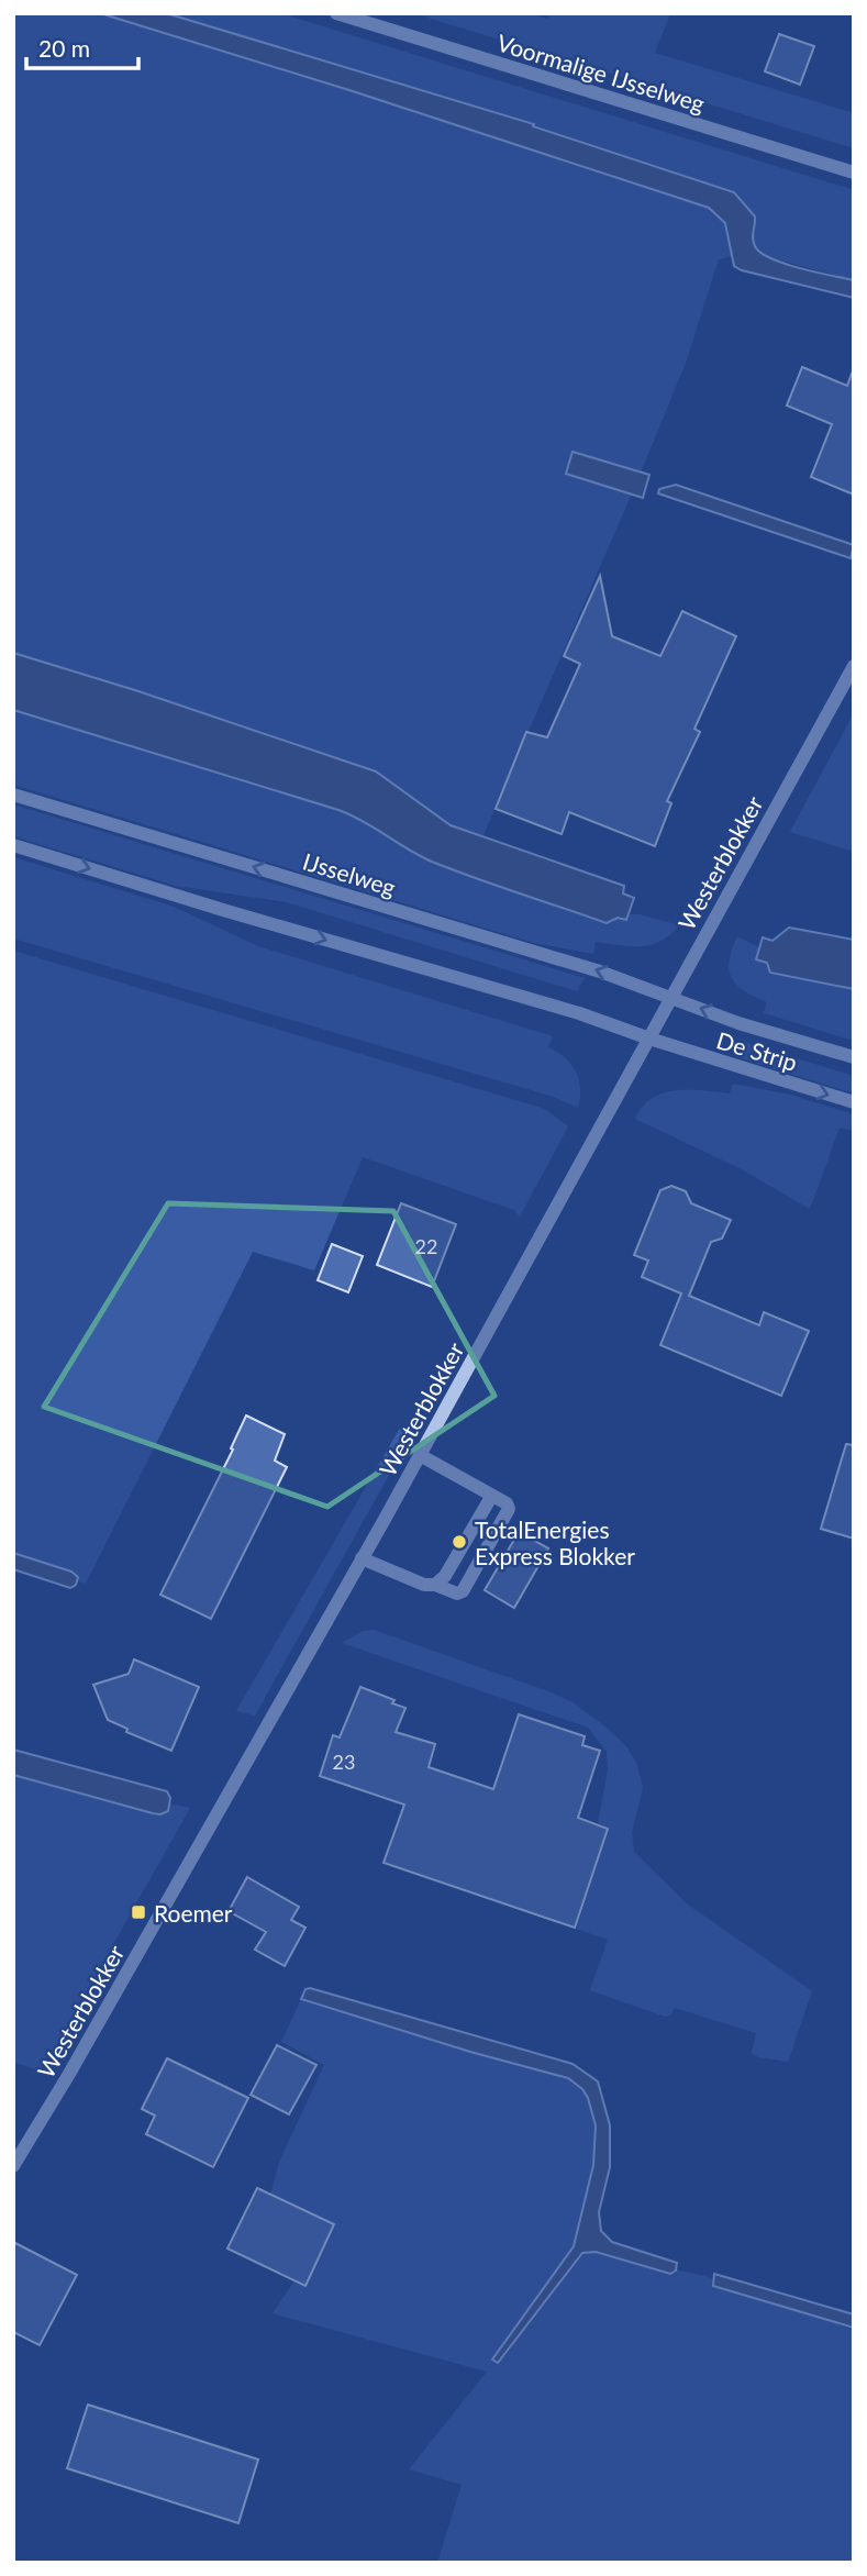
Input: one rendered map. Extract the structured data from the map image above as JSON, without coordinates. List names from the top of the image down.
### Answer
{
  "streets": {
    "street": [
      "Voormalige IJsselweg",
      "Westerblokker",
      "IJsselweg",
      "De Strip"
    ]
  },
  "crossings": [
    ["Westerblokker", "IJsselweg"],
    ["Westerblokker", "De Strip"],
    ["IJsselweg", "De Strip"]
  ],
  "places": {
    "other": ["TotalEnergies Express Blokker"],
    "transit": ["Roemer"]
  },
  "house_numbers": ["22", "23"],
  "scale_bar": "20 m"
}
